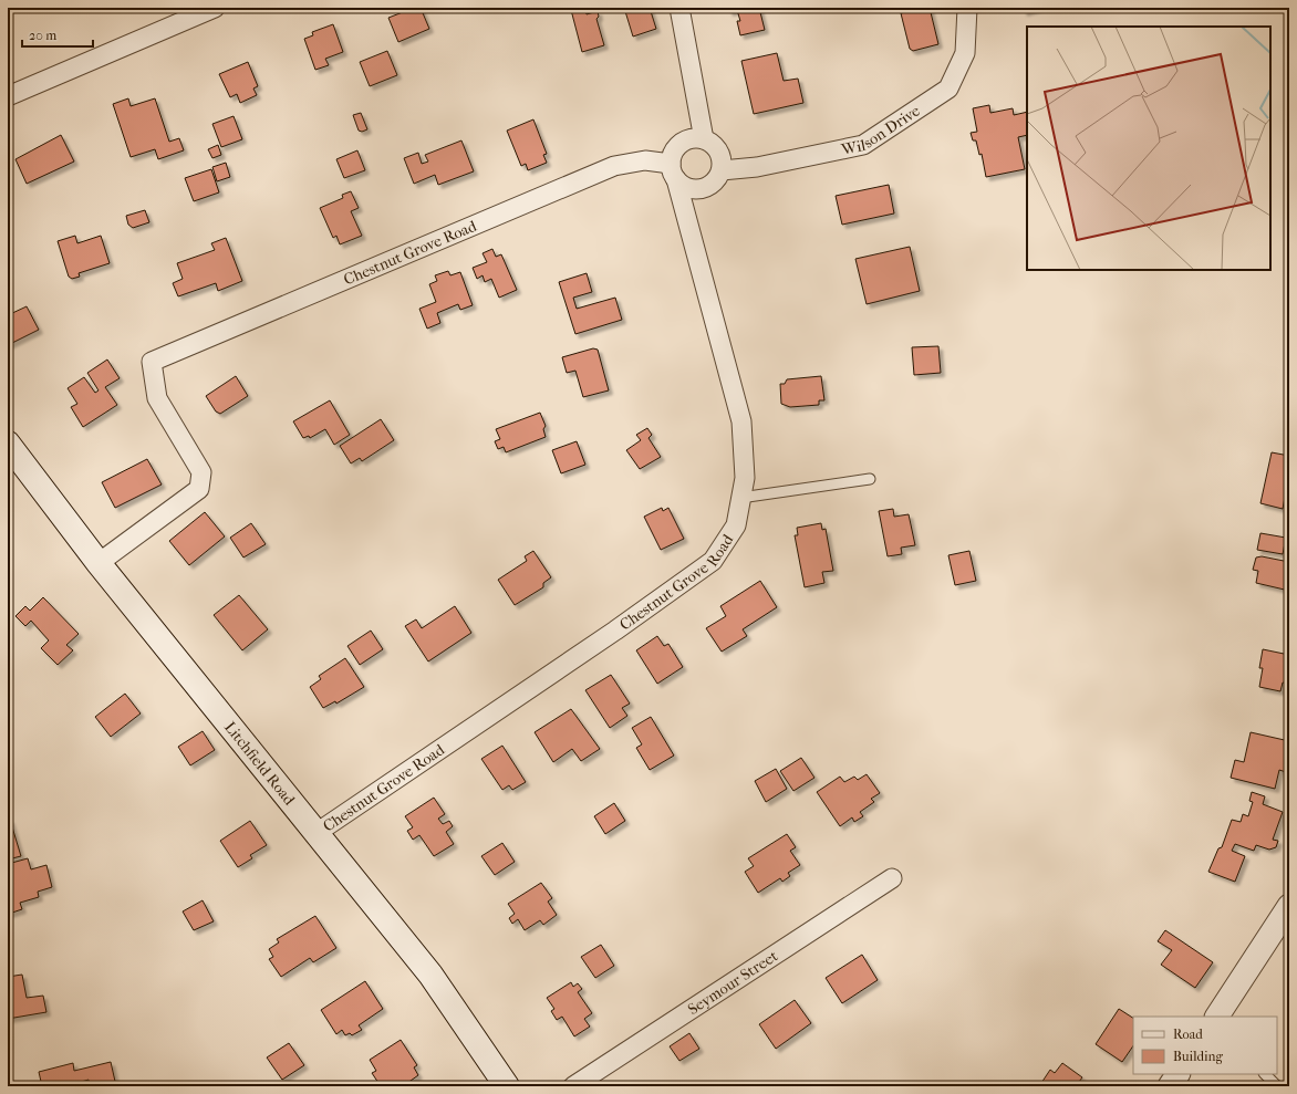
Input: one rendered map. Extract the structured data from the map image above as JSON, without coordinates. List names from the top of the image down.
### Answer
{
  "streets": {
    "main road": ["Litchfield Road"],
    "street": ["Wilson Drive", "Chestnut Grove Road", "Seymour Street"]
  },
  "crossings": [
    ["Wilson Drive", "Chestnut Grove Road"],
    ["Chestnut Grove Road", "Litchfield Road"]
  ],
  "legend": ["Road", "Building"],
  "scale_bar": "20 m"
}
